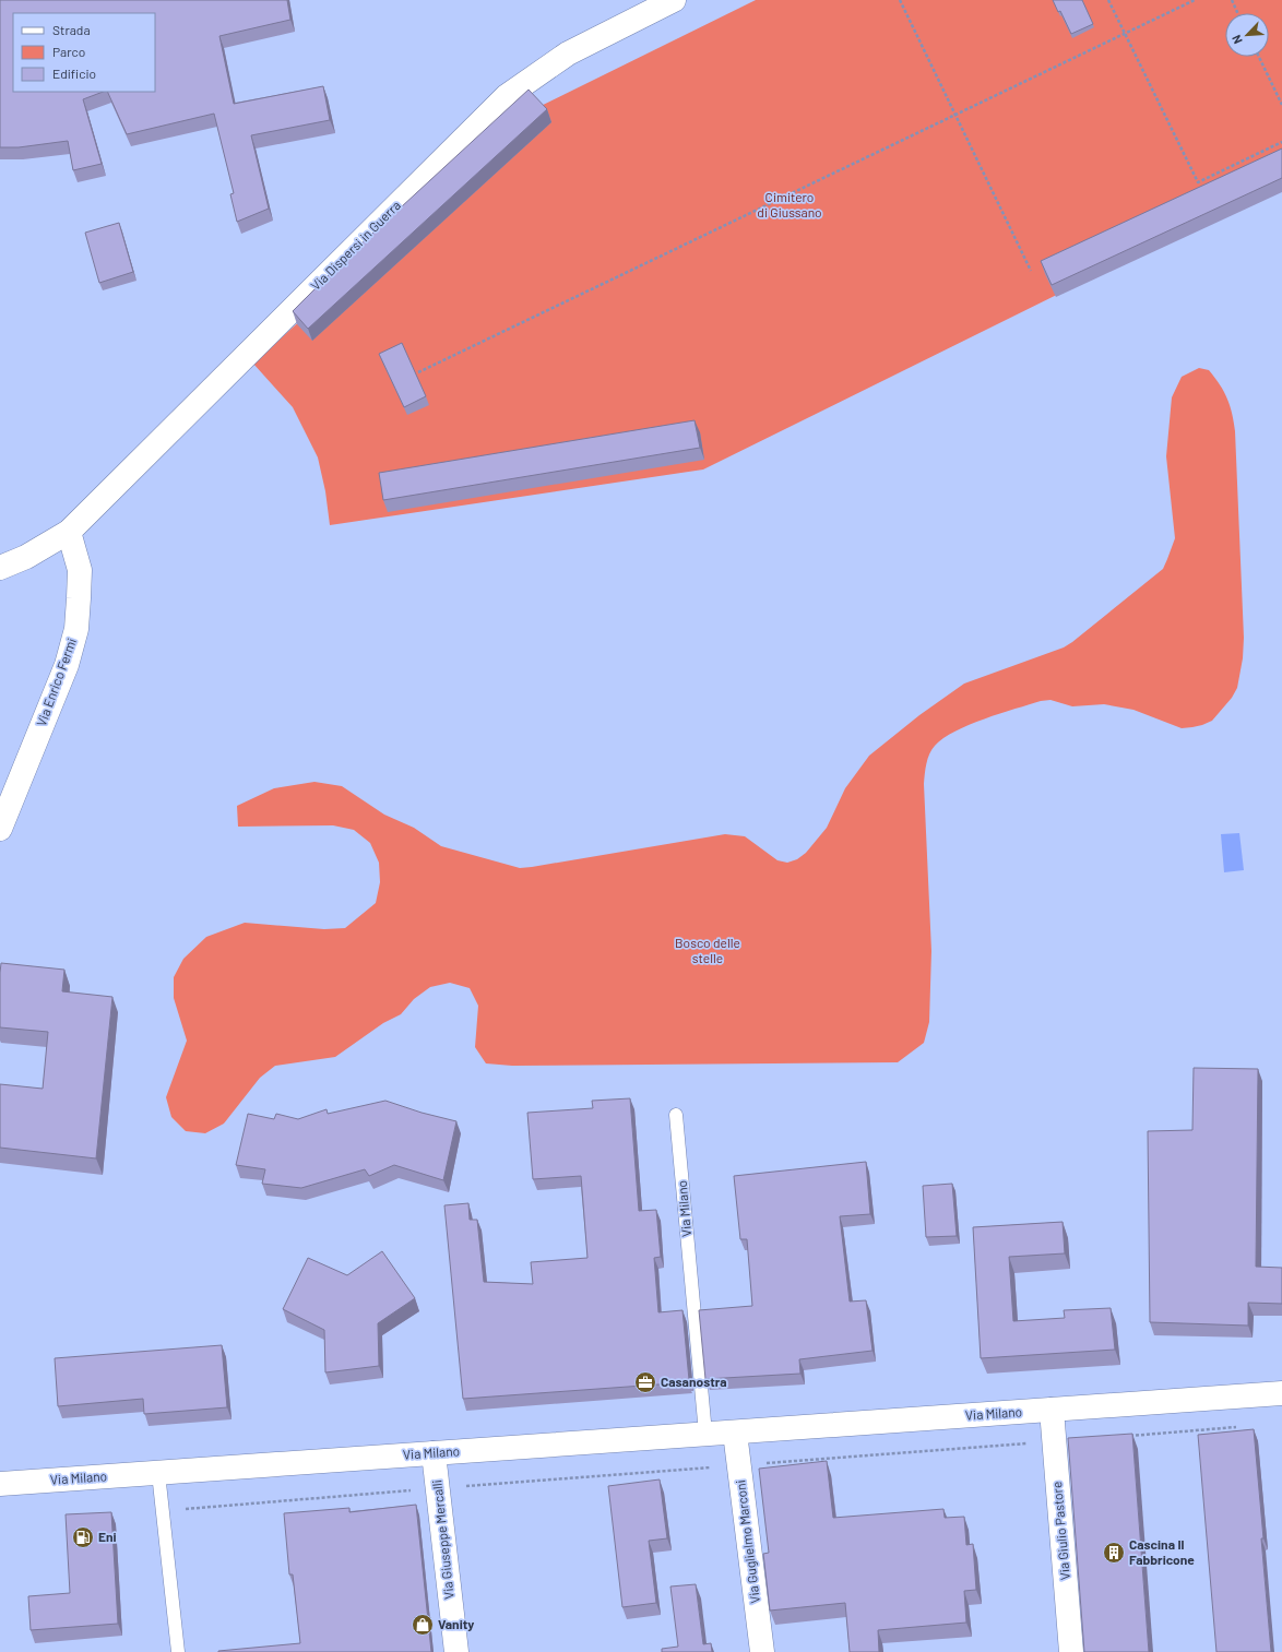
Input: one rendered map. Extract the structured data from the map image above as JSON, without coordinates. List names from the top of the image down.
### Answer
{
  "streets": {
    "street": [
      "Via Dispersi in Guerra",
      "Via Enrico Fermi",
      "Via Milano",
      "Via Giulio Pastore",
      "Via Giuseppe Mercalli",
      "Via Guglielmo Marconi"
    ]
  },
  "crossings": [
    ["Via Dispersi in Guerra", "Via Enrico Fermi"],
    ["Via Milano", "Via Giulio Pastore"],
    ["Via Milano", "Via Giuseppe Mercalli"],
    ["Via Milano", "Via Guglielmo Marconi"]
  ],
  "parks": ["Cimitero di Giussano", "Bosco delle stelle"],
  "places": {
    "office": ["Casanostra"],
    "fuel station": ["Eni"],
    "building": ["Cascina Il Fabbricone"],
    "shop": ["Vanity"]
  },
  "legend": ["Strada", "Parco", "Edificio"],
  "north": "bottom left"
}
